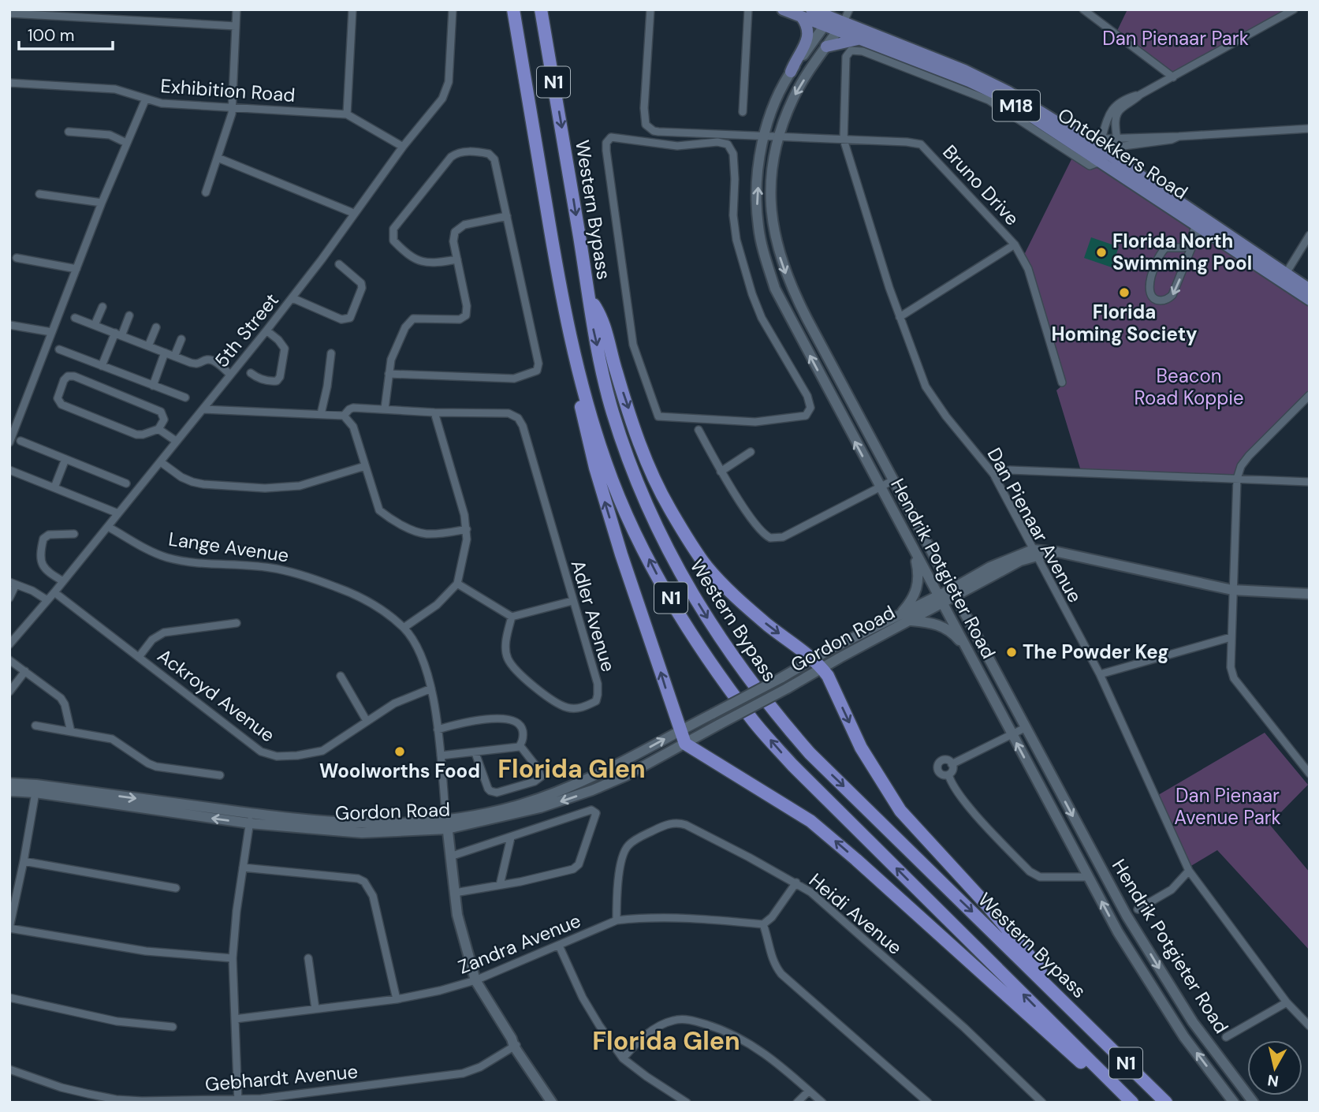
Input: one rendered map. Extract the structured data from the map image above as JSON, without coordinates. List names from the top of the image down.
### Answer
{
  "streets": {
    "highway": ["N1", "Western Bypass"],
    "main road": [
      "M18",
      "Ontdekkers Road",
      "Lange Avenue",
      "Hendrik Potgieter Road",
      "Gordon Road"
    ],
    "street": [
      "Exhibition Road",
      "Bruno Drive",
      "5th Street",
      "Dan Pienaar Avenue",
      "Adler Avenue",
      "Ackroyd Avenue",
      "Heidi Avenue",
      "Zandra Avenue",
      "Gebhardt Avenue"
    ]
  },
  "crossings": [
    ["Exhibition Road", "5th Street"],
    ["Ontdekkers Road", "Dan Pienaar Avenue"],
    ["Ontdekkers Road", "Hendrik Potgieter Road"],
    ["Bruno Drive", "Dan Pienaar Avenue"],
    ["Bruno Drive", "Hendrik Potgieter Road"],
    ["5th Street", "Lange Avenue"],
    ["5th Street", "Ackroyd Avenue"],
    ["Dan Pienaar Avenue", "Gordon Road"],
    ["Lange Avenue", "Gordon Road"],
    ["Lange Avenue", "Ackroyd Avenue"],
    ["Lange Avenue", "Zandra Avenue"],
    ["Lange Avenue", "Gebhardt Avenue"],
    ["Hendrik Potgieter Road", "Gordon Road"],
    ["Heidi Avenue", "Zandra Avenue"]
  ],
  "districts": ["Florida Glen", "Florida Glen"],
  "parks": ["Dan Pienaar Park", "Beacon Road Koppie", "Dan Pienaar Avenue Park"],
  "places": [
    "Florida North Swimming Pool",
    "Florida Homing Society",
    "The Powder Keg",
    "Woolworths Food"
  ],
  "scale_bar": "100 m",
  "north": "bottom"
}
